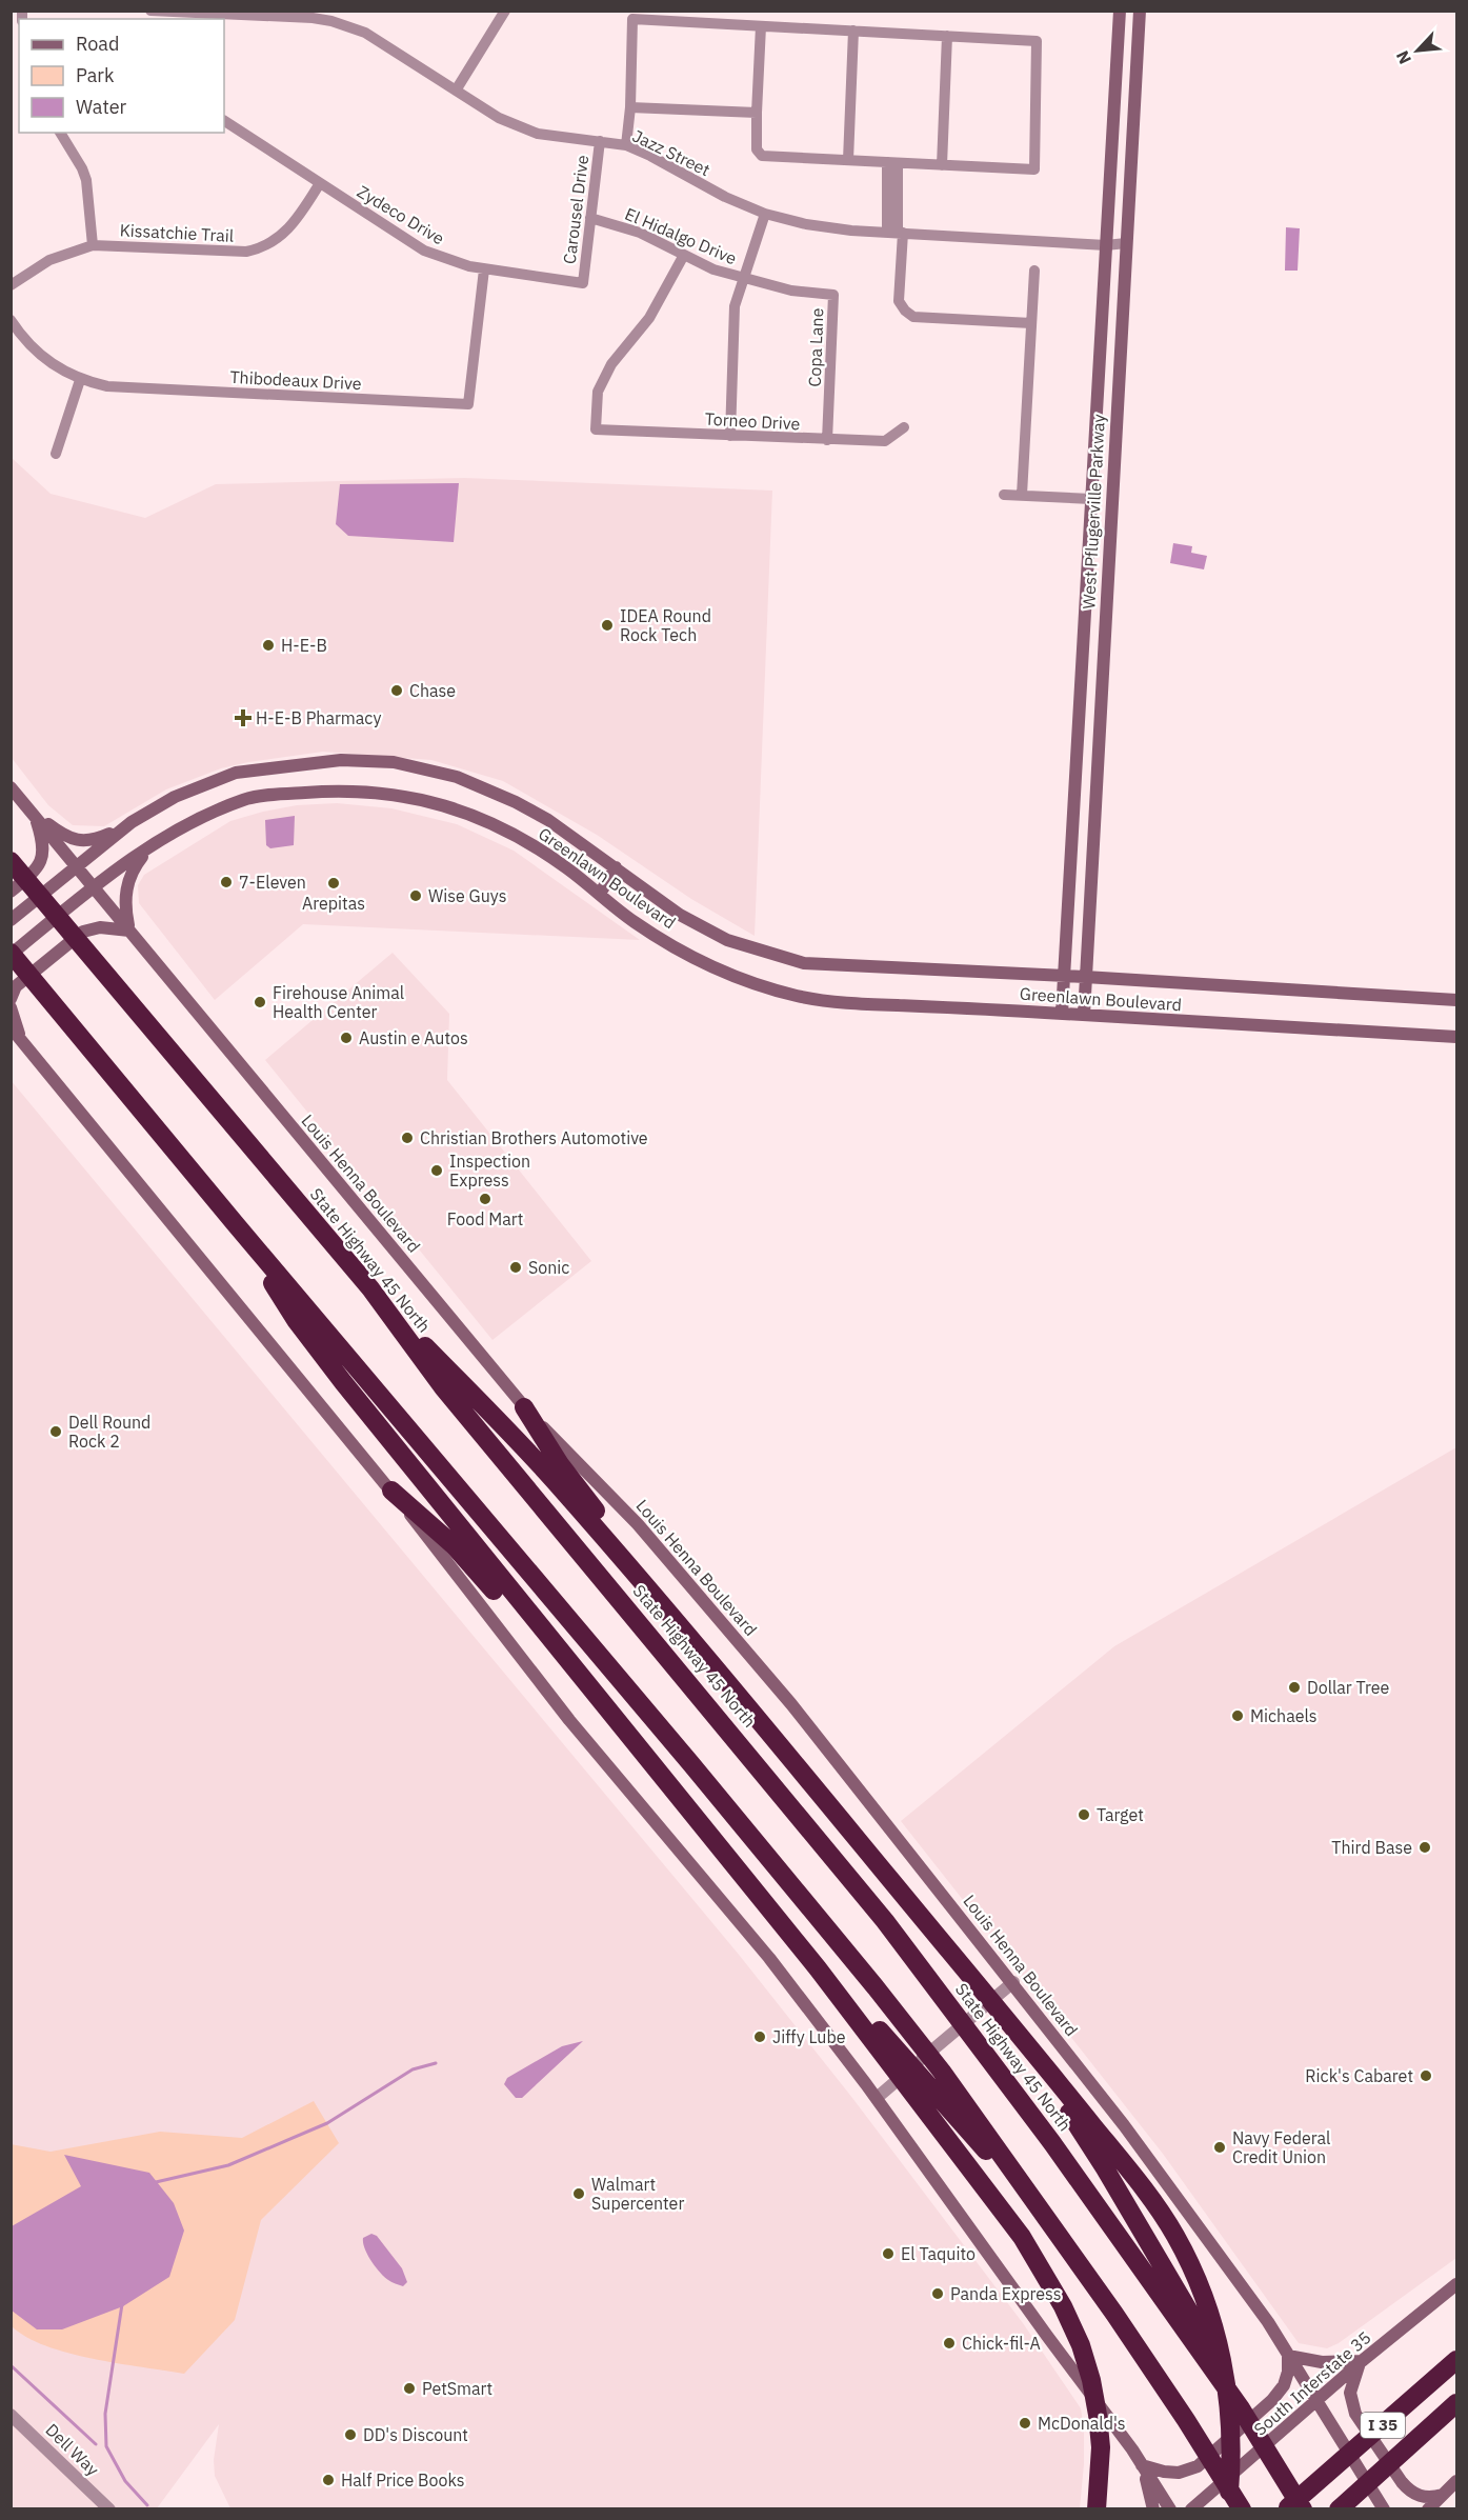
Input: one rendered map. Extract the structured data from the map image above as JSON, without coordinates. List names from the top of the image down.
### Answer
{
  "streets": {
    "highway": ["State Highway 45 North", "I 35"],
    "main road": [
      "West Pflugerville Parkway",
      "Greenlawn Boulevard",
      "Louis Henna Boulevard",
      "South Interstate 35"
    ],
    "street": [
      "Jazz Street",
      "Carousel Drive",
      "Zydeco Drive",
      "Kissatchie Trail",
      "El Hidalgo Drive",
      "Copa Lane",
      "Thibodeaux Drive",
      "Torneo Drive",
      "Dell Way"
    ]
  },
  "crossings": [
    ["Jazz Street", "Carousel Drive"],
    ["Jazz Street", "West Pflugerville Parkway"],
    ["Carousel Drive", "Zydeco Drive"],
    ["Carousel Drive", "El Hidalgo Drive"],
    ["Zydeco Drive", "Kissatchie Trail"],
    ["Zydeco Drive", "Thibodeaux Drive"],
    ["El Hidalgo Drive", "Copa Lane"],
    ["El Hidalgo Drive", "Torneo Drive"],
    ["Copa Lane", "Torneo Drive"],
    ["West Pflugerville Parkway", "Greenlawn Boulevard"],
    ["Greenlawn Boulevard", "Louis Henna Boulevard"],
    ["Louis Henna Boulevard", "South Interstate 35"]
  ],
  "places": {
    "other": [
      "IDEA Round Rock Tech",
      "H-E-B",
      "Chase",
      "7-Eleven",
      "Arepitas",
      "Wise Guys",
      "Firehouse Animal Health Center",
      "Austin e Autos",
      "Christian Brothers Automotive",
      "Inspection Express",
      "Food Mart",
      "Sonic",
      "Dell Round Rock 2",
      "Dollar Tree",
      "Michaels",
      "Target",
      "Third Base",
      "Jiffy Lube",
      "Rick's Cabaret",
      "Navy Federal Credit Union",
      "Walmart Supercenter",
      "El Taquito",
      "Panda Express",
      "Chick-fil-A",
      "PetSmart",
      "McDonald's",
      "DD's Discount",
      "Half Price Books"
    ],
    "health": ["H-E-B Pharmacy"]
  },
  "legend": ["Road", "Park", "Water"],
  "north": "bottom left"
}
